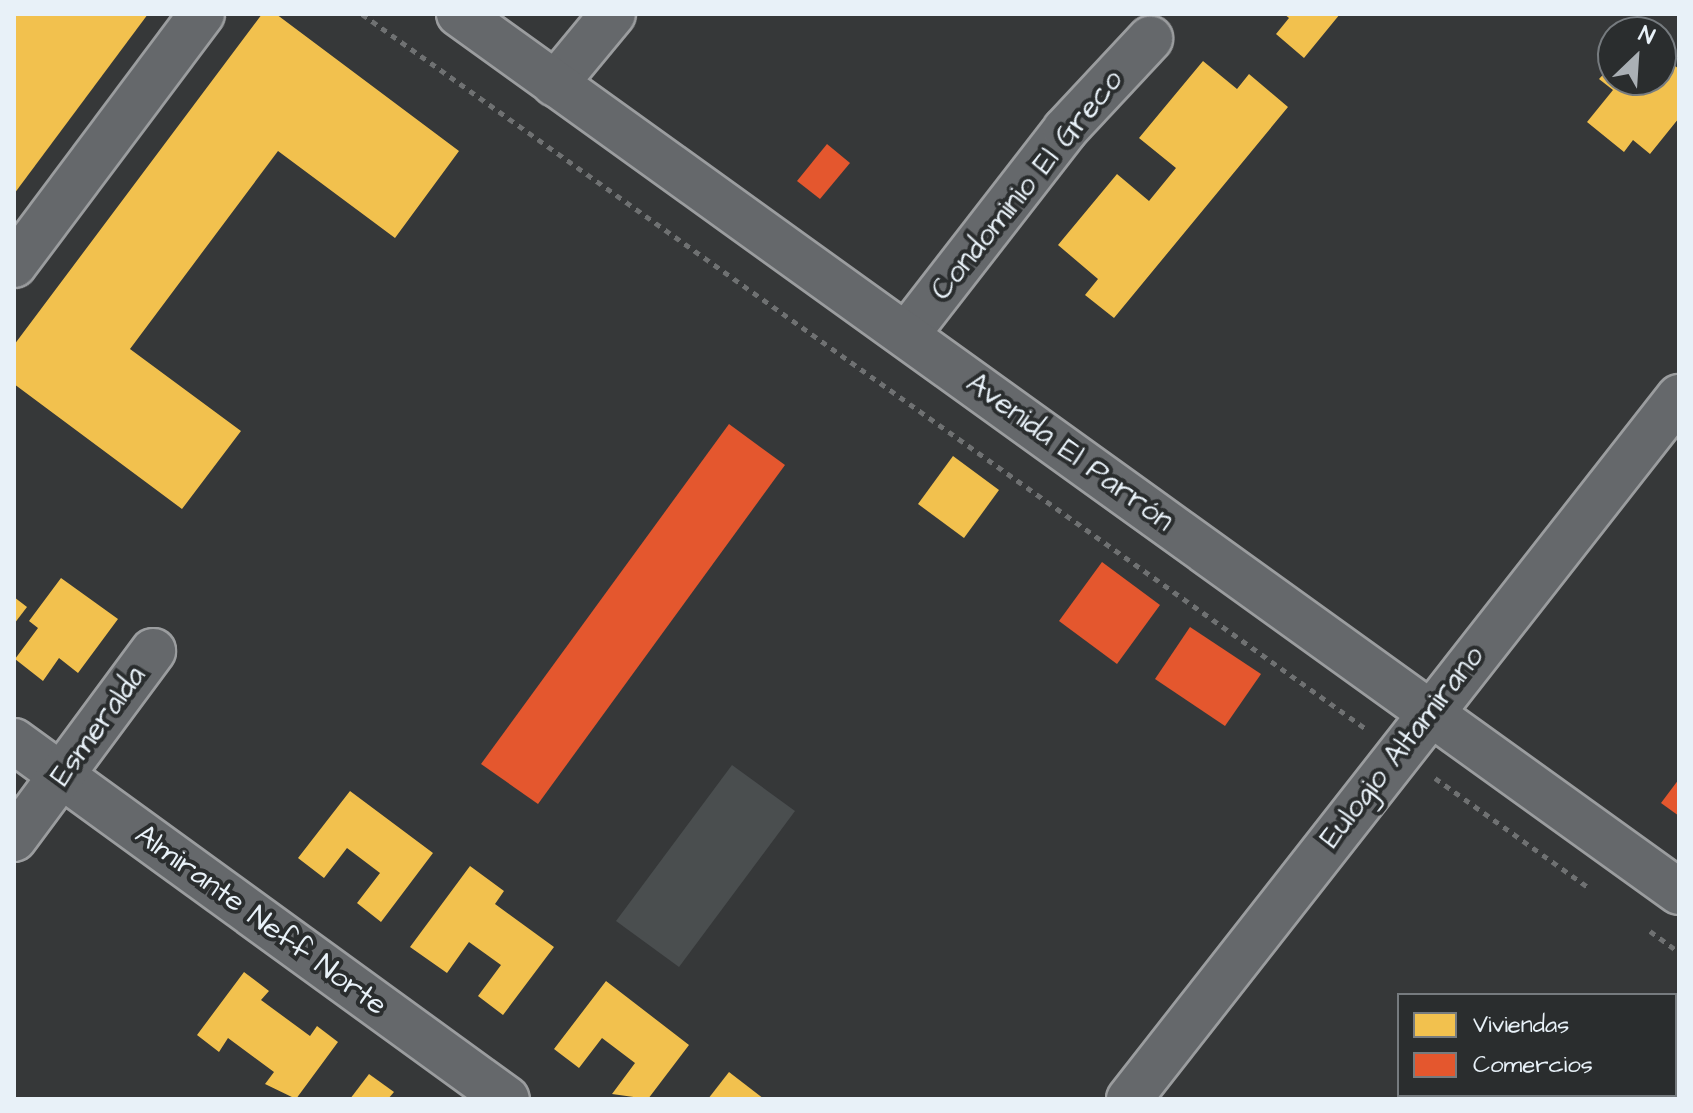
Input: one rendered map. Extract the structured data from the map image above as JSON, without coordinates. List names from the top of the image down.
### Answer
{
  "streets": {
    "street": [
      "Condominio El Greco",
      "Avenida El Parrón",
      "Esmeralda",
      "Eulogio Altamirano",
      "Almirante Neff Norte"
    ]
  },
  "crossings": [
    ["Condominio El Greco", "Avenida El Parrón"],
    ["Avenida El Parrón", "Eulogio Altamirano"],
    ["Esmeralda", "Almirante Neff Norte"]
  ],
  "legend": ["Viviendas", "Comercios"],
  "north": "top right"
}
